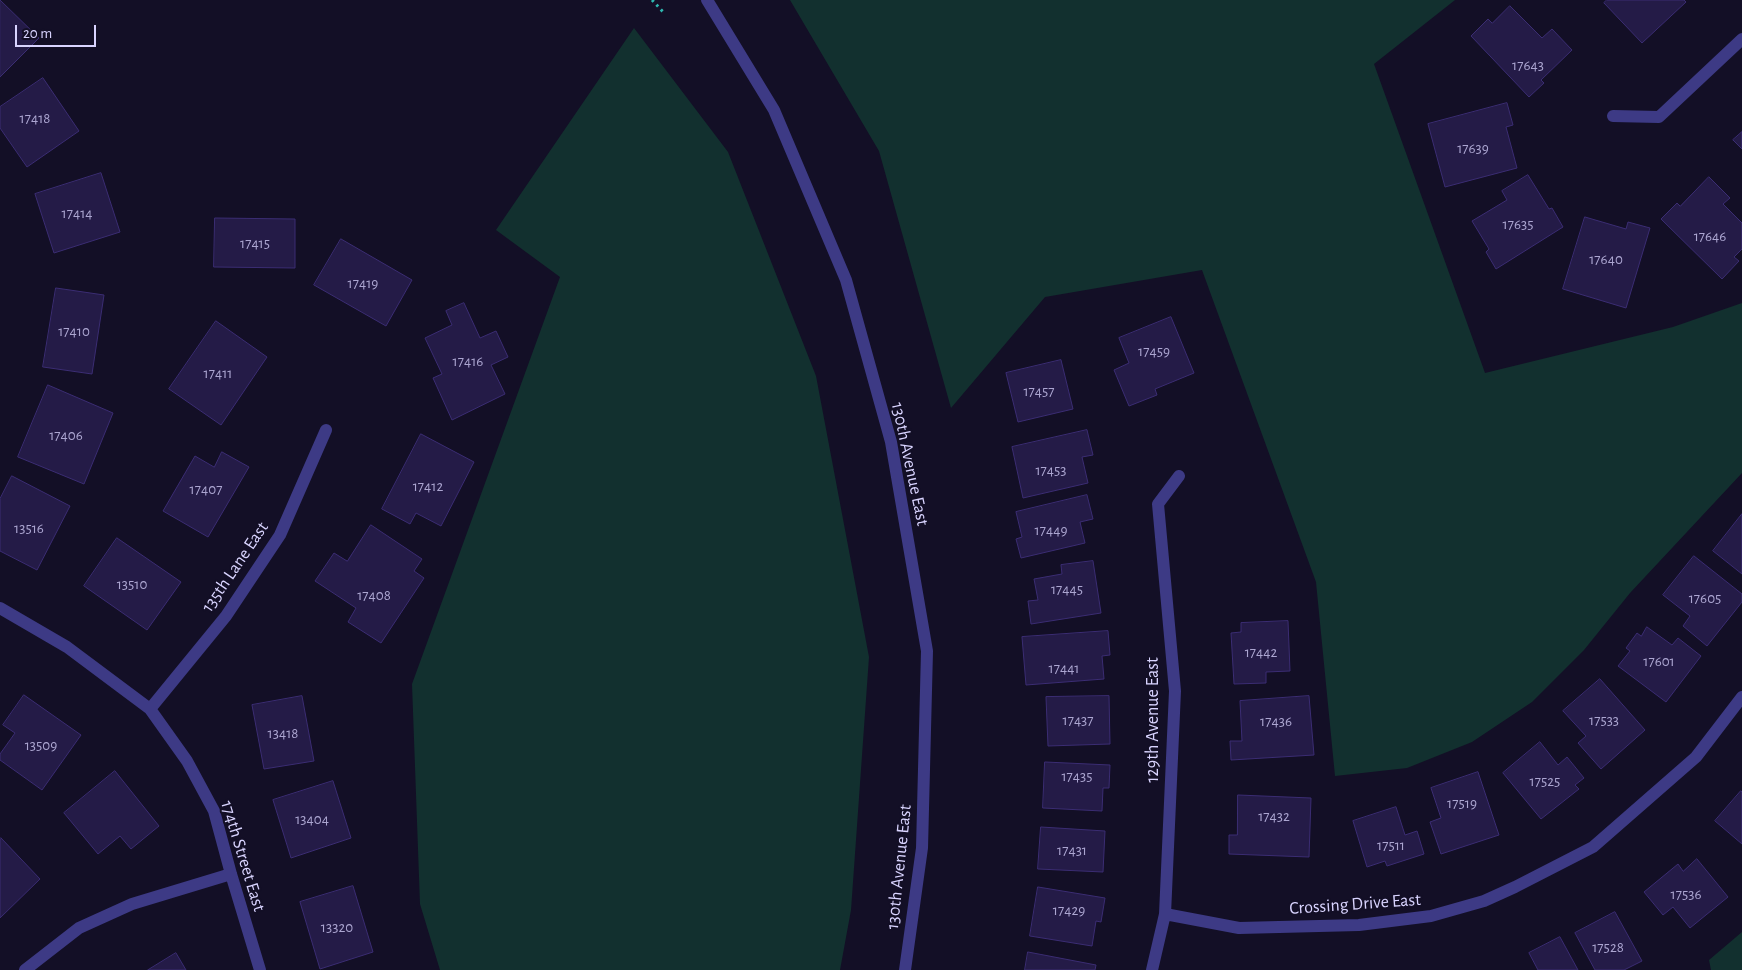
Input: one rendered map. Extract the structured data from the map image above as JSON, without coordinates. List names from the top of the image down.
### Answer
{
  "streets": {
    "street": [
      "130th Avenue East",
      "135th Lane East",
      "129th Avenue East",
      "174th Street East",
      "Crossing Drive East"
    ]
  },
  "crossings": [
    ["135th Lane East", "174th Street East"],
    ["129th Avenue East", "Crossing Drive East"]
  ],
  "house_numbers": [
    "17643",
    "17418",
    "17639",
    "17414",
    "17635",
    "17646",
    "17415",
    "17640",
    "17419",
    "17410",
    "17459",
    "17416",
    "17411",
    "17457",
    "17406",
    "17453",
    "17412",
    "17407",
    "13516",
    "17449",
    "13510",
    "17445",
    "17408",
    "17605",
    "17442",
    "17601",
    "17441",
    "17437",
    "17533",
    "17436",
    "13418",
    "13509",
    "17435",
    "17525",
    "17519",
    "17432",
    "13404",
    "17511",
    "17431",
    "17536",
    "17429",
    "13320",
    "17528"
  ],
  "scale_bar": "20 m"
}
